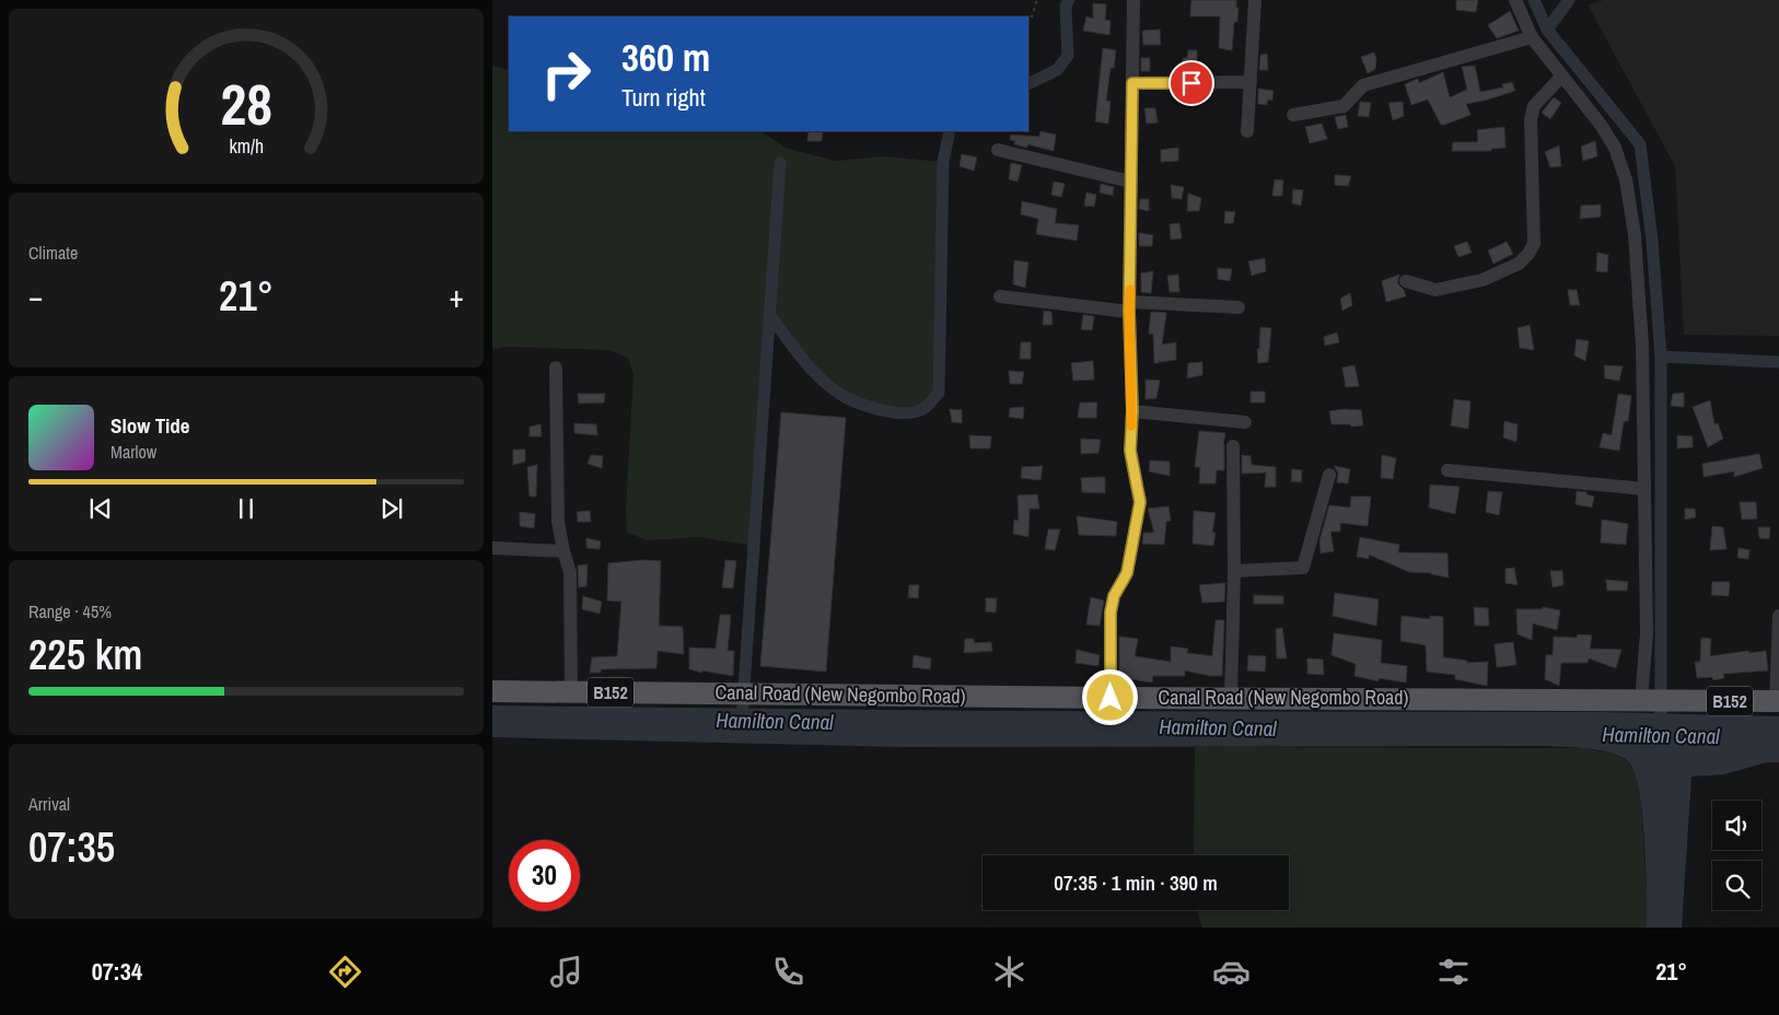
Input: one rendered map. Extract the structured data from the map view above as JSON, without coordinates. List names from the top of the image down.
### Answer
{
  "streets": {
    "main road": ["B152", "Canal Road (New Negombo Road)"]
  },
  "water": ["Hamilton Canal"],
  "page": {
    "turn": ["360 m", "Turn right"],
    "tile": [
      "Climate",
      ["Range · 45%", "225 km"],
      ["Arrival", "07:35"]
    ],
    "heat": ["−", "21°", "+"],
    "song": ["Slow Tide", "Marlow"],
    "limit": "30",
    "trip": "07:35 · 1 min · 390 m",
    "tabs": ["07:34", "21°"],
    "gauge": ["28", "km/h"]
  }
}
